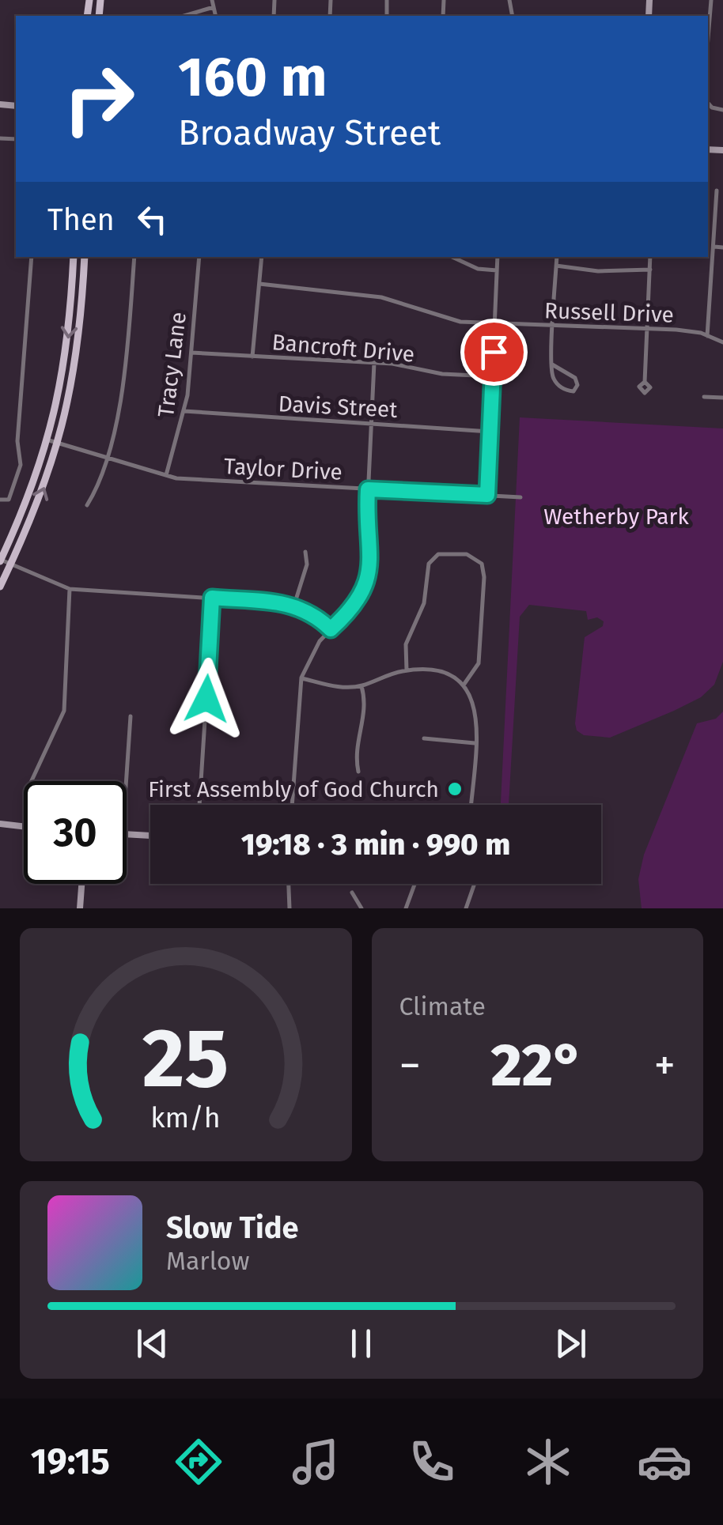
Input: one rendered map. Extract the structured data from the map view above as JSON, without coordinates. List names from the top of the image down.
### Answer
{
  "streets": {
    "street": [
      "Russell Drive",
      "Bancroft Drive",
      "Tracy Lane",
      "Davis Street",
      "Taylor Drive"
    ]
  },
  "crossings": [
    ["Bancroft Drive", "Tracy Lane"],
    ["Tracy Lane", "Davis Street"],
    ["Tracy Lane", "Taylor Drive"]
  ],
  "parks": ["Wetherby Park"],
  "places": ["First Assembly of God Church"],
  "page": {
    "turn": ["160 m", "Broadway Street"],
    "then": "Then",
    "limit": "30",
    "trip": "19:18 · 3 min · 990 m",
    "tile": "Climate",
    "heat": ["−", "22°", "+"],
    "song": ["Slow Tide", "Marlow"],
    "tabs": "19:15",
    "gauge": ["25", "km/h"]
  }
}
